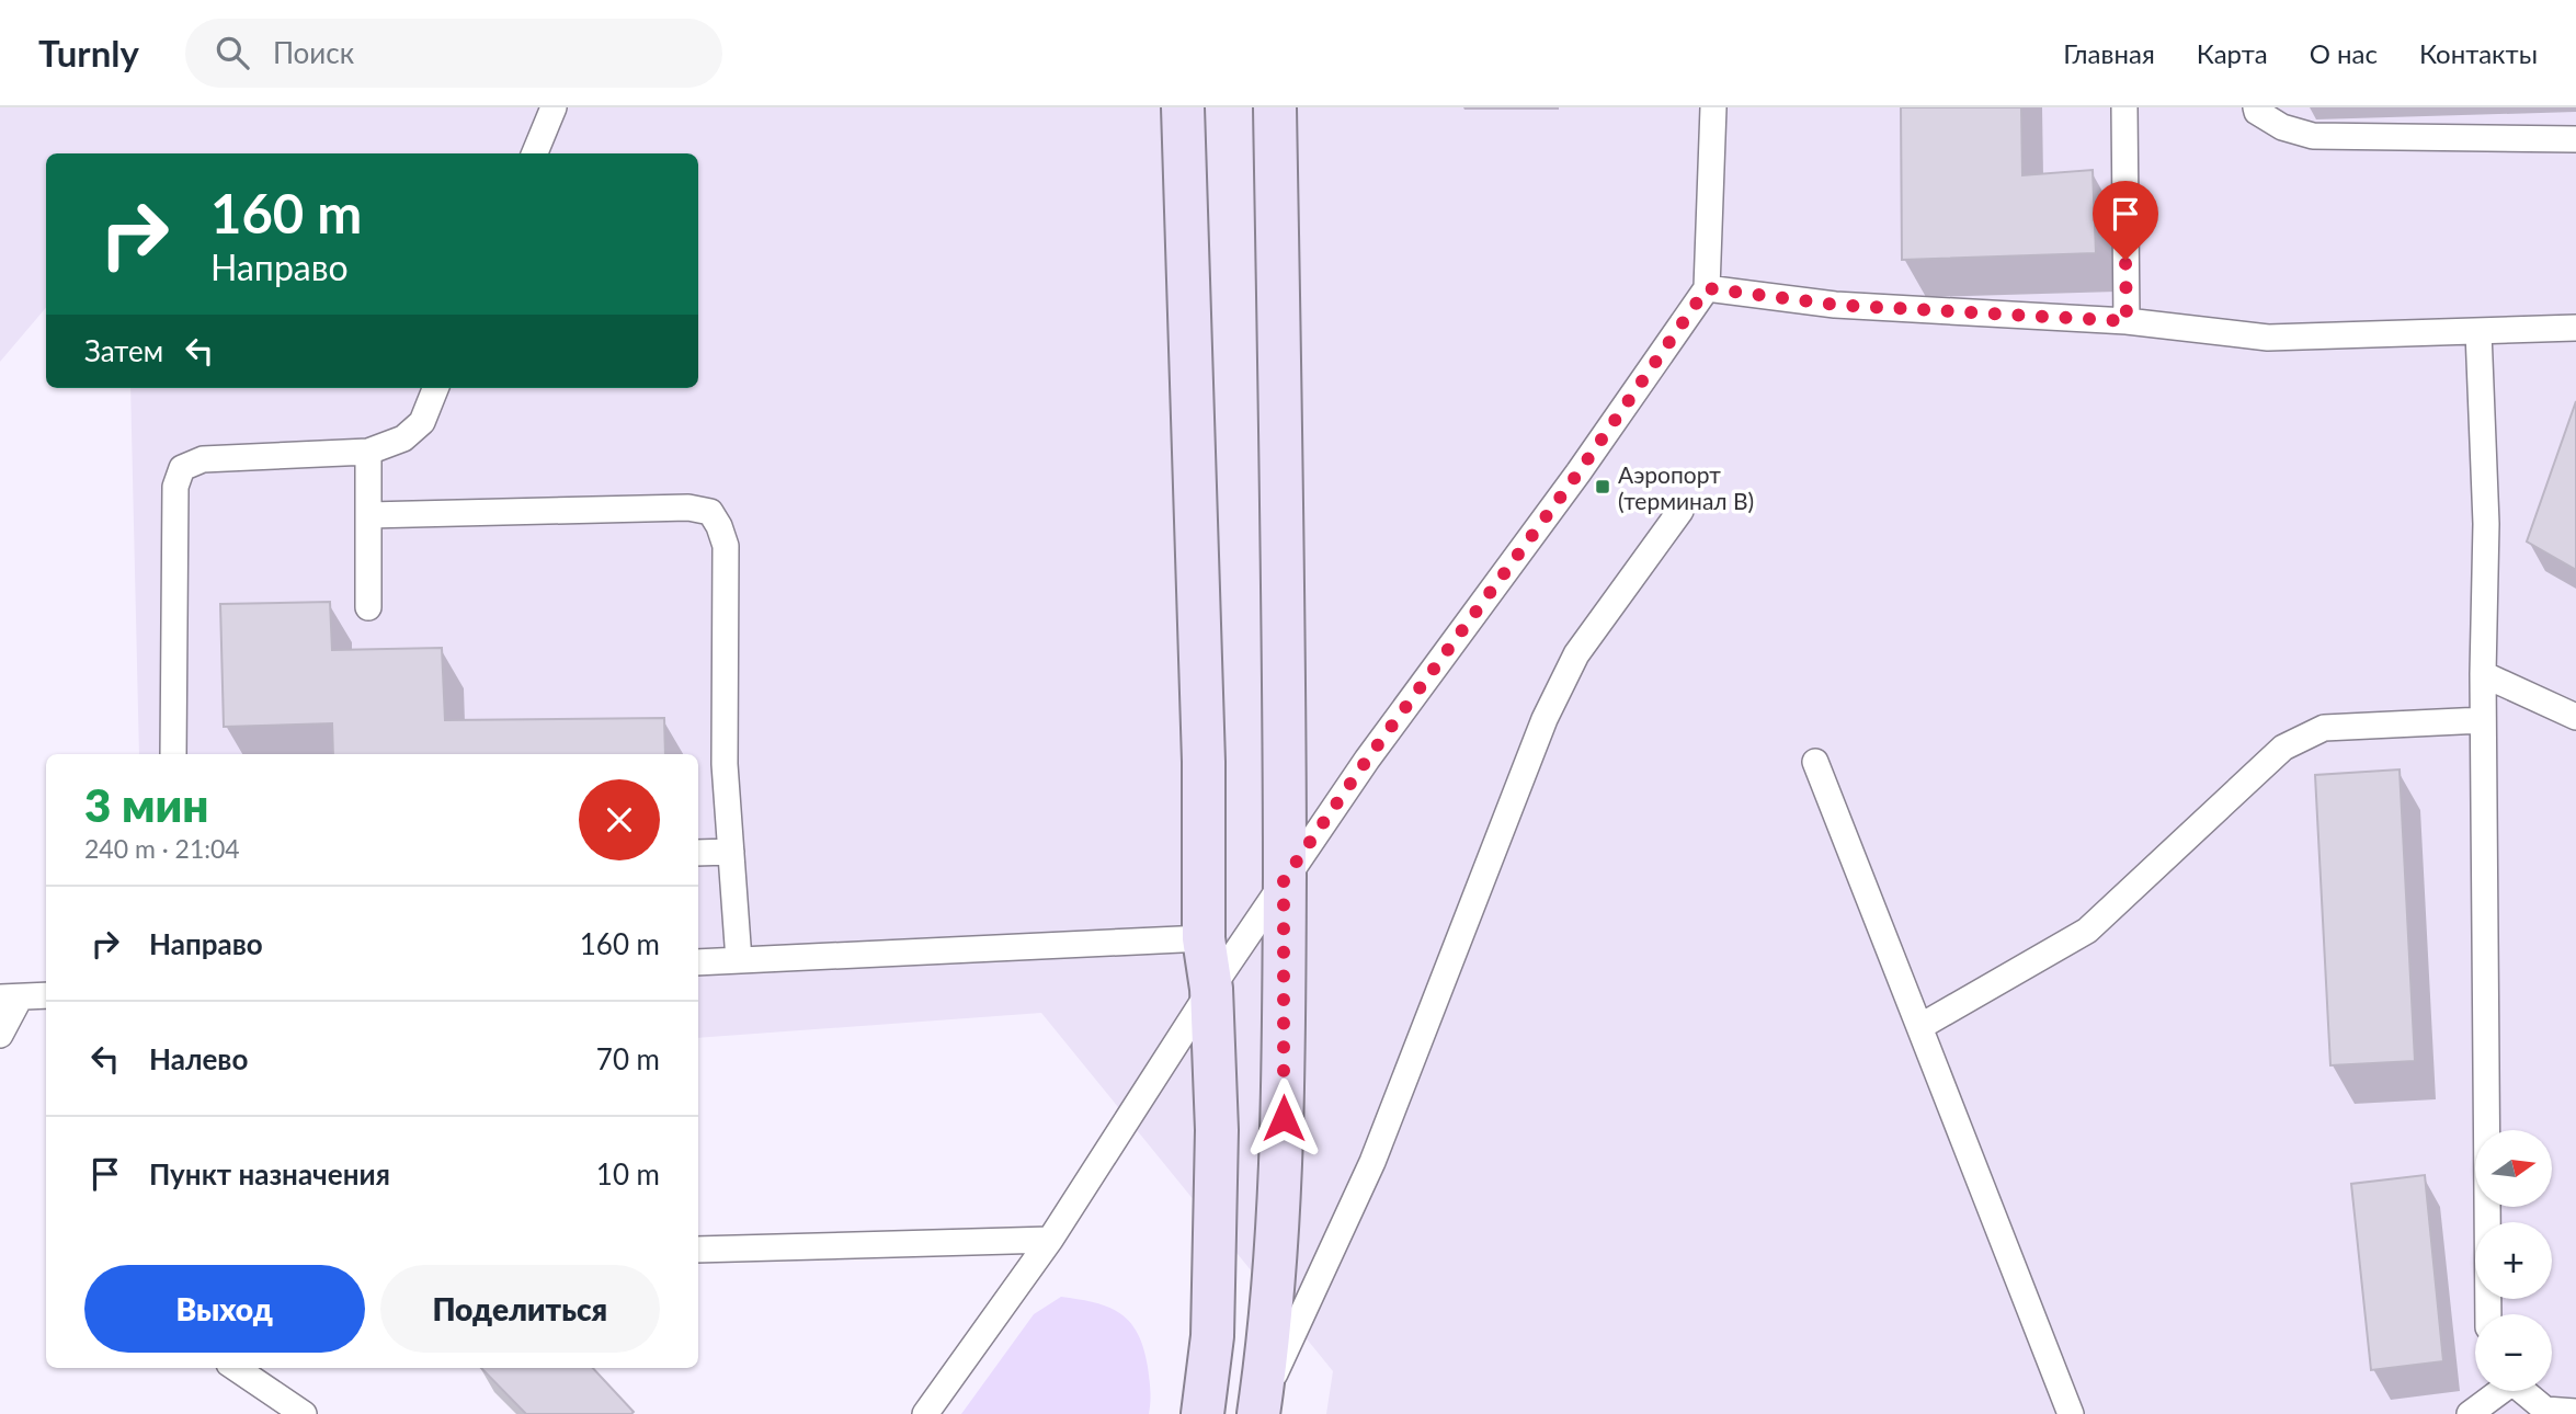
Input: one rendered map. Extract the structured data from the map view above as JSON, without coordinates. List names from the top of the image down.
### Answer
{
  "places": {
    "transit": ["Аэропорт (терминал В)"]
  },
  "north": "right",
  "page": {
    "header": "Turnly",
    "search": "Поиск",
    "nav": [
      "Главная",
      "Карта",
      "О нас",
      "Контакты"
    ],
    "turn": ["160 m", "Направо"],
    "then": "Затем",
    "heading": ["3 мин", "240 m · 21:04"],
    "list": [
      {
        "name": "Направо",
        "value": "160 m"
      },
      {
        "name": "Налево",
        "value": "70 m"
      },
      {
        "name": "Пункт назначения",
        "value": "10 m"
      }
    ],
    "map_buttons": ["+", "−"],
    "buttons": ["Выход", "Поделиться"]
  }
}
